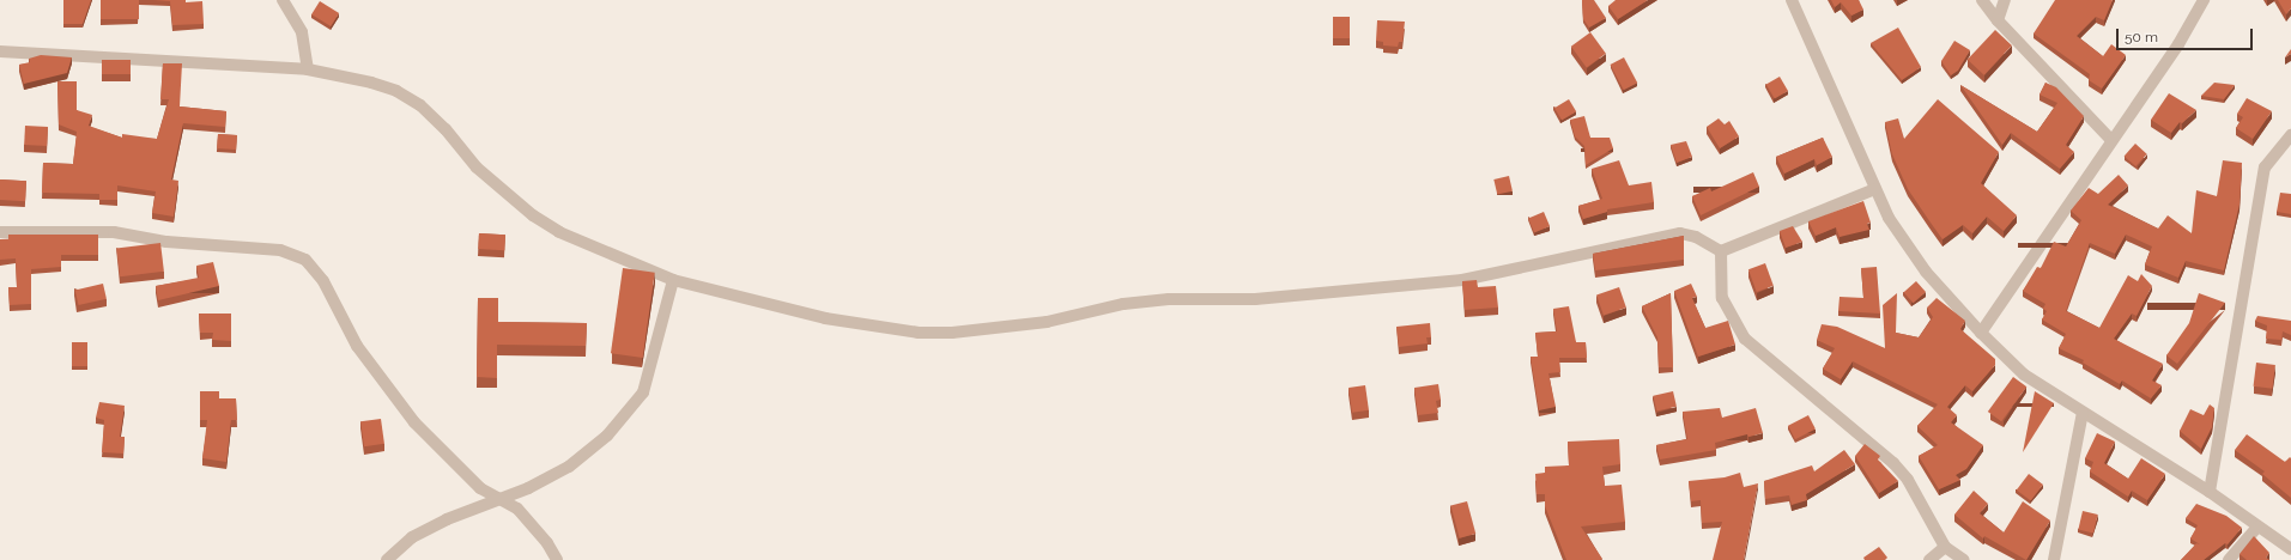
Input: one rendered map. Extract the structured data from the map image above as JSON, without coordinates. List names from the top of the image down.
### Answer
{
  "scale_bar": "50 m"
}
